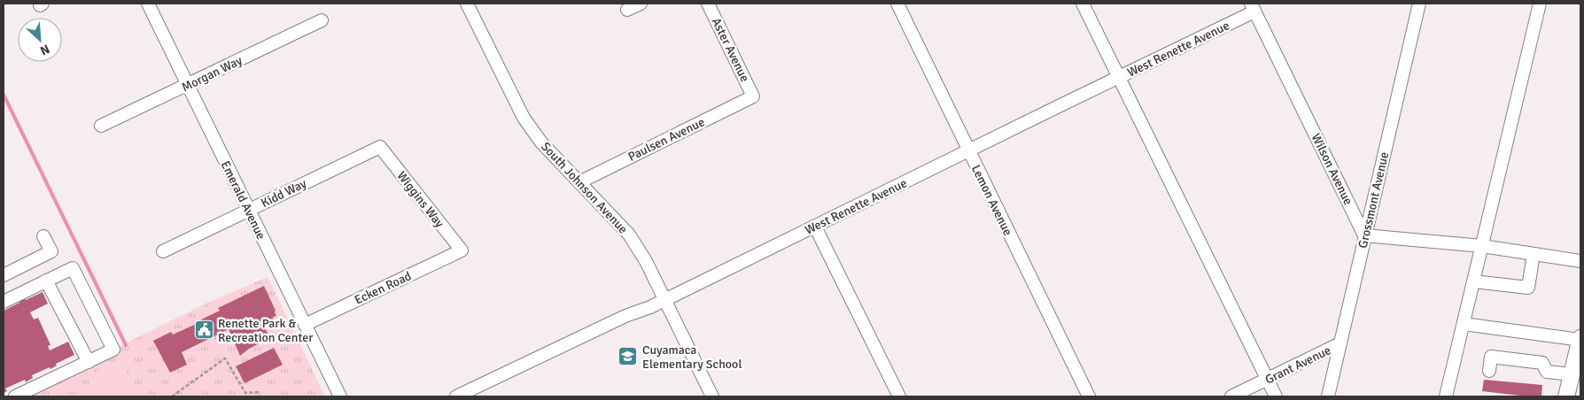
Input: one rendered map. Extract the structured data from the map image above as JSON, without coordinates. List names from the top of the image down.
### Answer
{
  "streets": {
    "street": [
      "West Renette Avenue",
      "Aster Avenue",
      "Morgan Way",
      "Paulsen Avenue",
      "Wilson Avenue",
      "South Johnson Avenue",
      "Kidd Way",
      "Wiggins Way",
      "Emerald Avenue",
      "Lemon Avenue",
      "Grossmont Avenue",
      "Ecken Road",
      "Grant Avenue"
    ]
  },
  "crossings": [
    ["West Renette Avenue", "Wilson Avenue"],
    ["West Renette Avenue", "South Johnson Avenue"],
    ["West Renette Avenue", "Lemon Avenue"],
    ["Aster Avenue", "Paulsen Avenue"],
    ["Morgan Way", "Emerald Avenue"],
    ["Paulsen Avenue", "South Johnson Avenue"],
    ["Wilson Avenue", "Grossmont Avenue"],
    ["Kidd Way", "Wiggins Way"],
    ["Kidd Way", "Emerald Avenue"],
    ["Wiggins Way", "Ecken Road"],
    ["Emerald Avenue", "Ecken Road"],
    ["Grossmont Avenue", "Grant Avenue"]
  ],
  "places": {
    "public building": ["Renette Park & Recreation Center"],
    "school or university": ["Cuyamaca Elementary School"]
  },
  "north": "bottom right"
}
